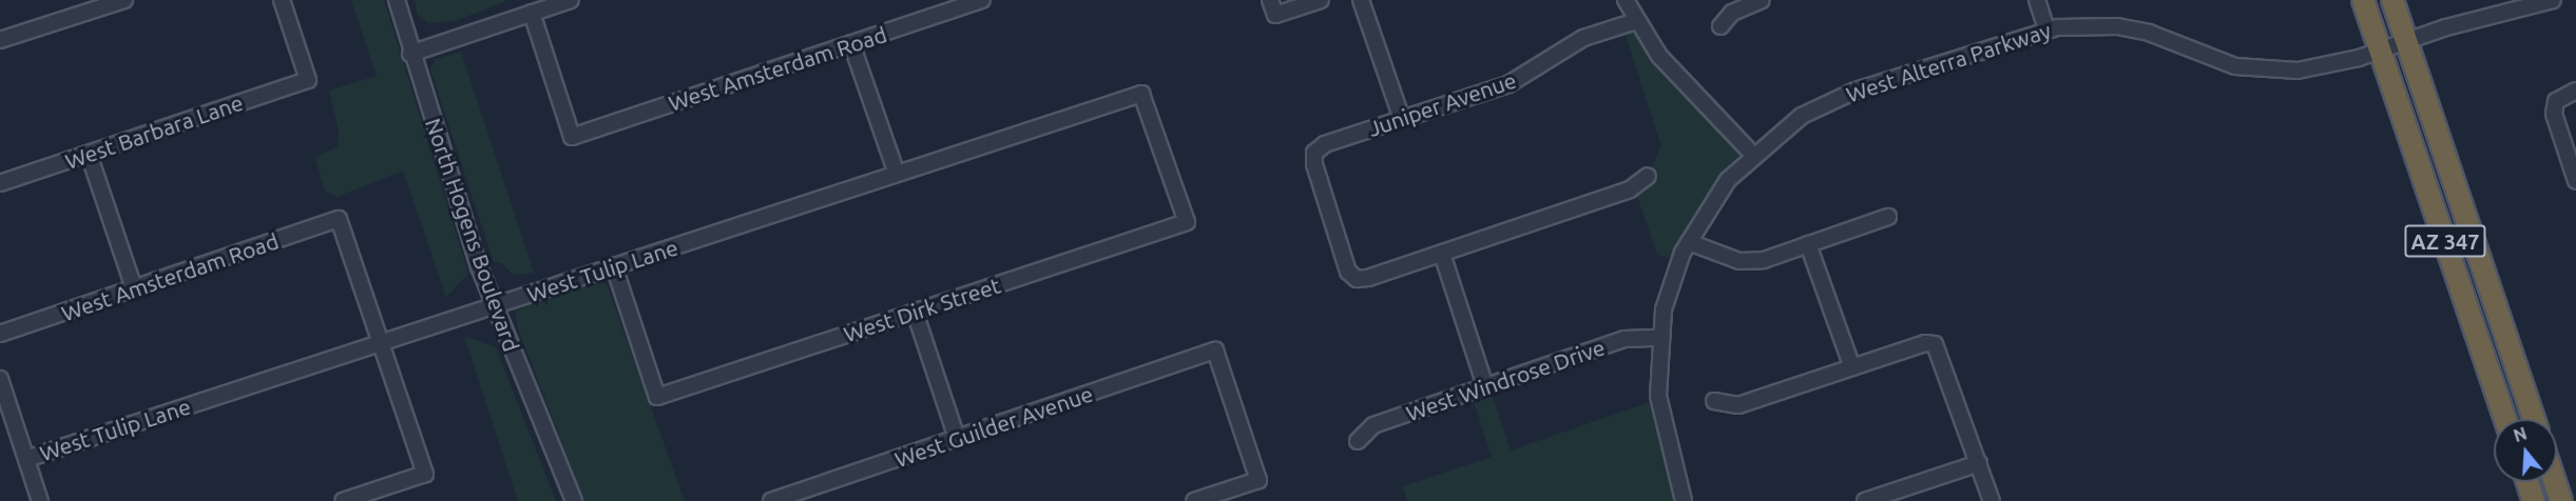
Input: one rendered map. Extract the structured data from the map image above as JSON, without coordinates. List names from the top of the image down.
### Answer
{
  "streets": {
    "highway": ["AZ 347"],
    "street": [
      "West Alterra Parkway",
      "West Amsterdam Road",
      "Juniper Avenue",
      "West Barbara Lane",
      "North Hogens Boulevard",
      "West Tulip Lane",
      "West Dirk Street",
      "West Windrose Drive",
      "West Guilder Avenue"
    ]
  },
  "crossings": [
    ["West Alterra Parkway", "AZ 347"],
    ["West Alterra Parkway", "West Windrose Drive"],
    ["West Amsterdam Road", "West Tulip Lane"],
    ["North Hogens Boulevard", "West Tulip Lane"],
    ["West Tulip Lane", "West Dirk Street"]
  ],
  "north": "top"
}
